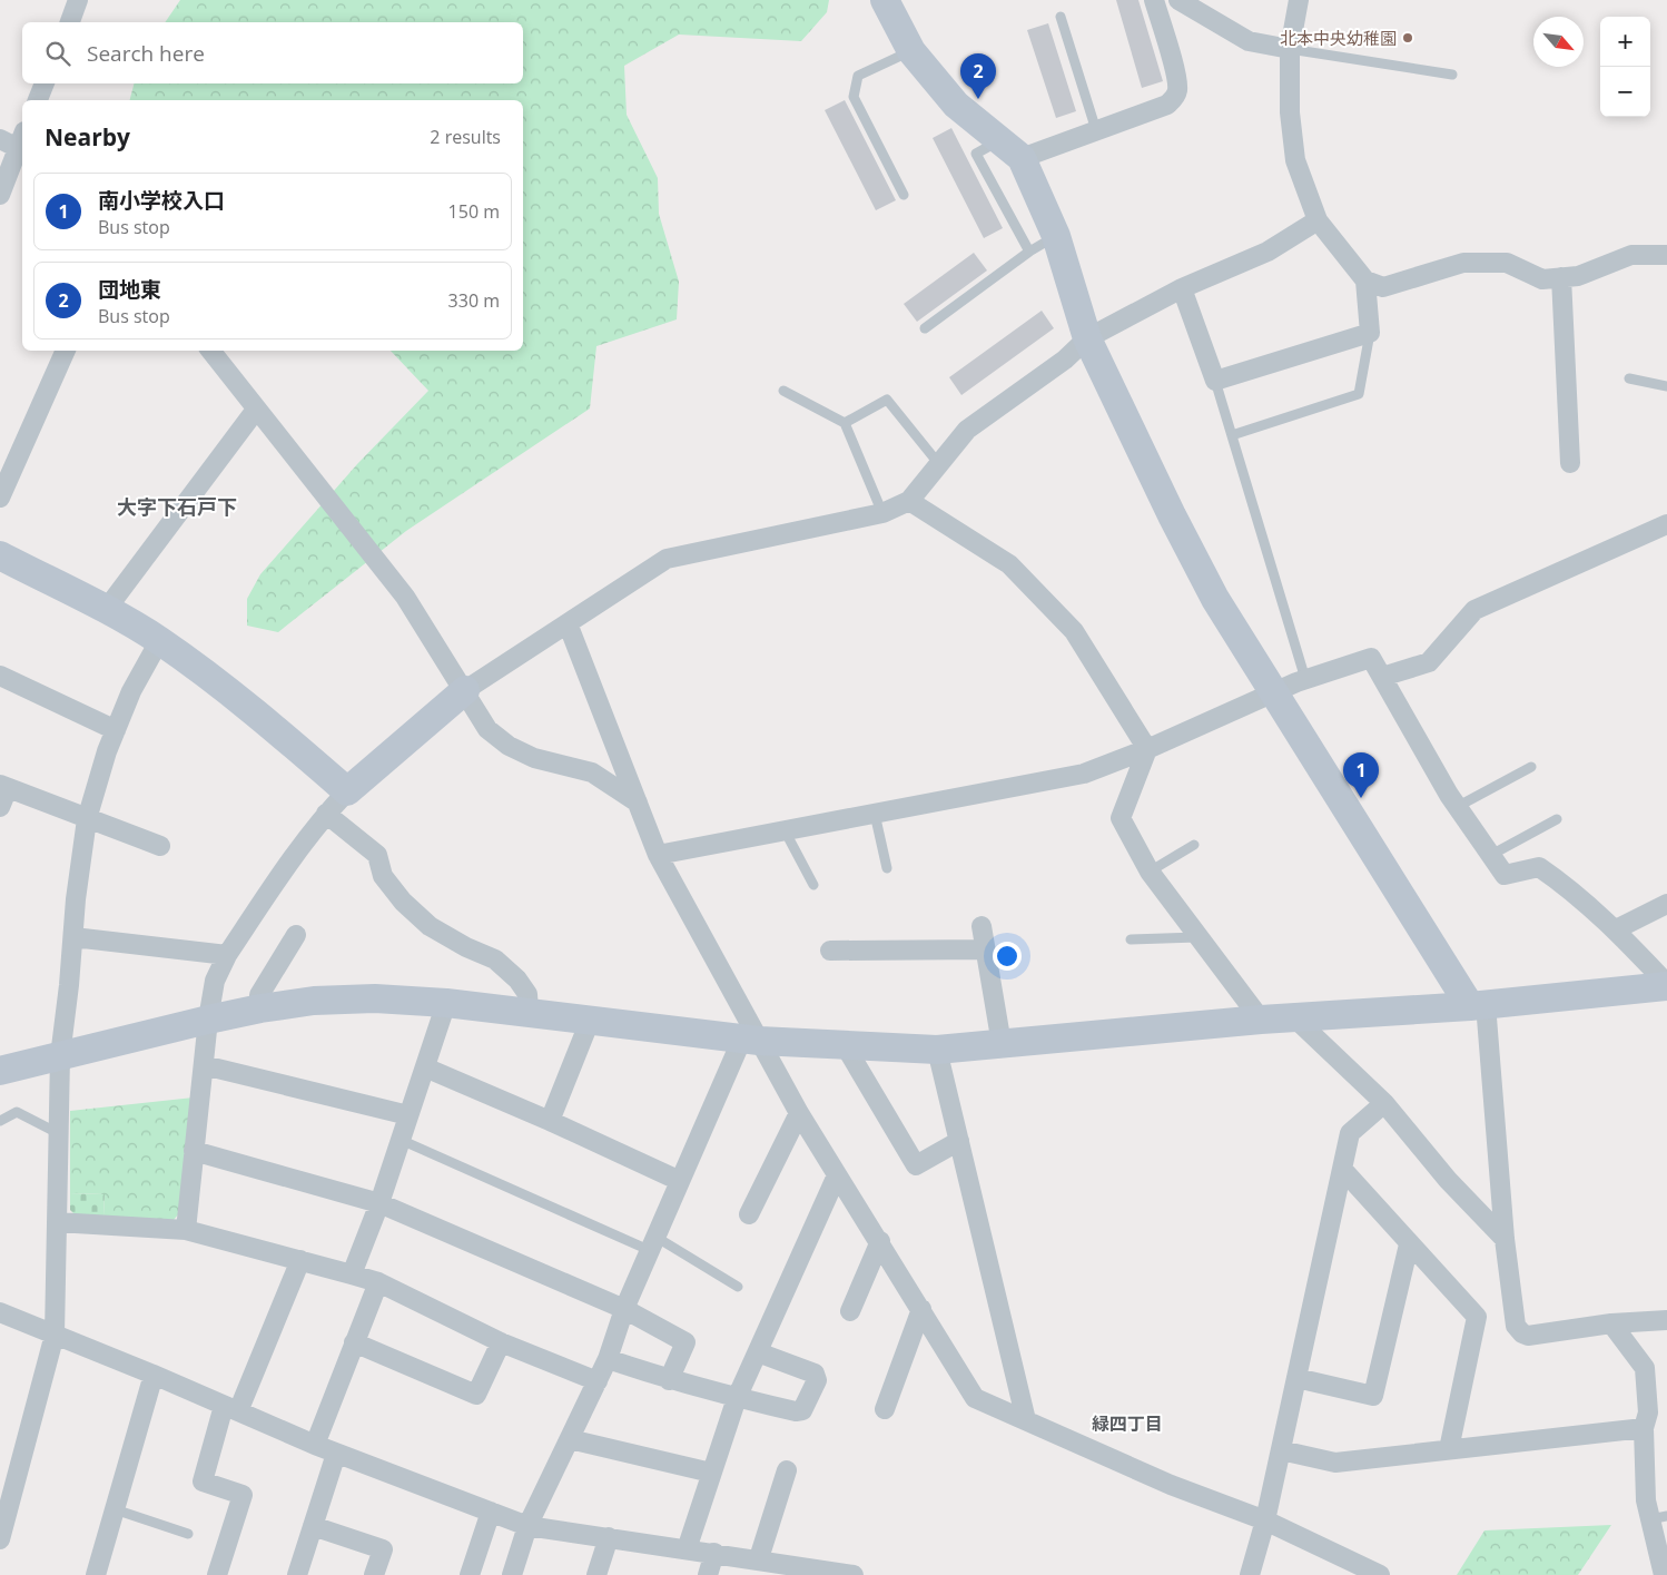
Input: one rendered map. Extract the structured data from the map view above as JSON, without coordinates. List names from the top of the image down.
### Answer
{
  "districts": ["大字下石戸下", "緑四丁目"],
  "places": ["北本中央幼稚園"],
  "north": "bottom right",
  "page": {
    "map_buttons": ["+", "−"],
    "search": "Search here",
    "pins": ["2", "1"],
    "heading": ["Nearby", "2 results"],
    "list": [
      {
        "mark": "1",
        "name": "南小学校入口",
        "note": "Bus stop",
        "value": "150 m"
      },
      {
        "mark": "2",
        "name": "団地東",
        "note": "Bus stop",
        "value": "330 m"
      }
    ]
  }
}
